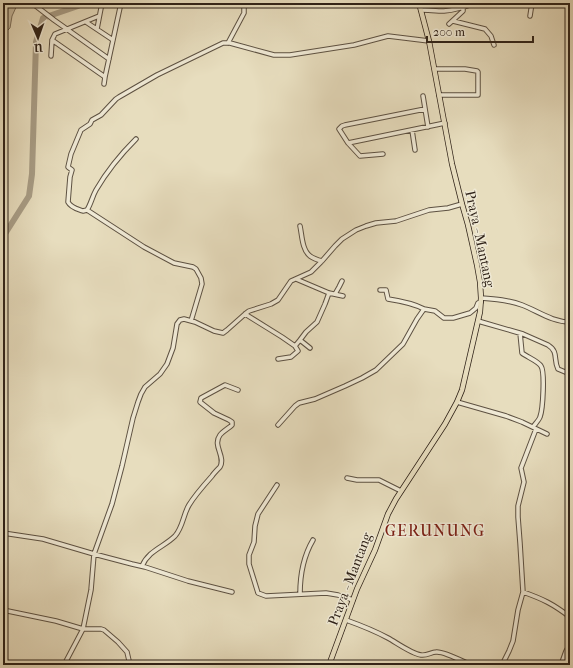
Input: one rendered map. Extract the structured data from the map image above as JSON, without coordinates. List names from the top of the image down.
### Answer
{
  "streets": {
    "main road": ["Praya - Mantang"]
  },
  "districts": ["GERUNUNG"],
  "scale_bar": "200 m",
  "north": "bottom"
}
